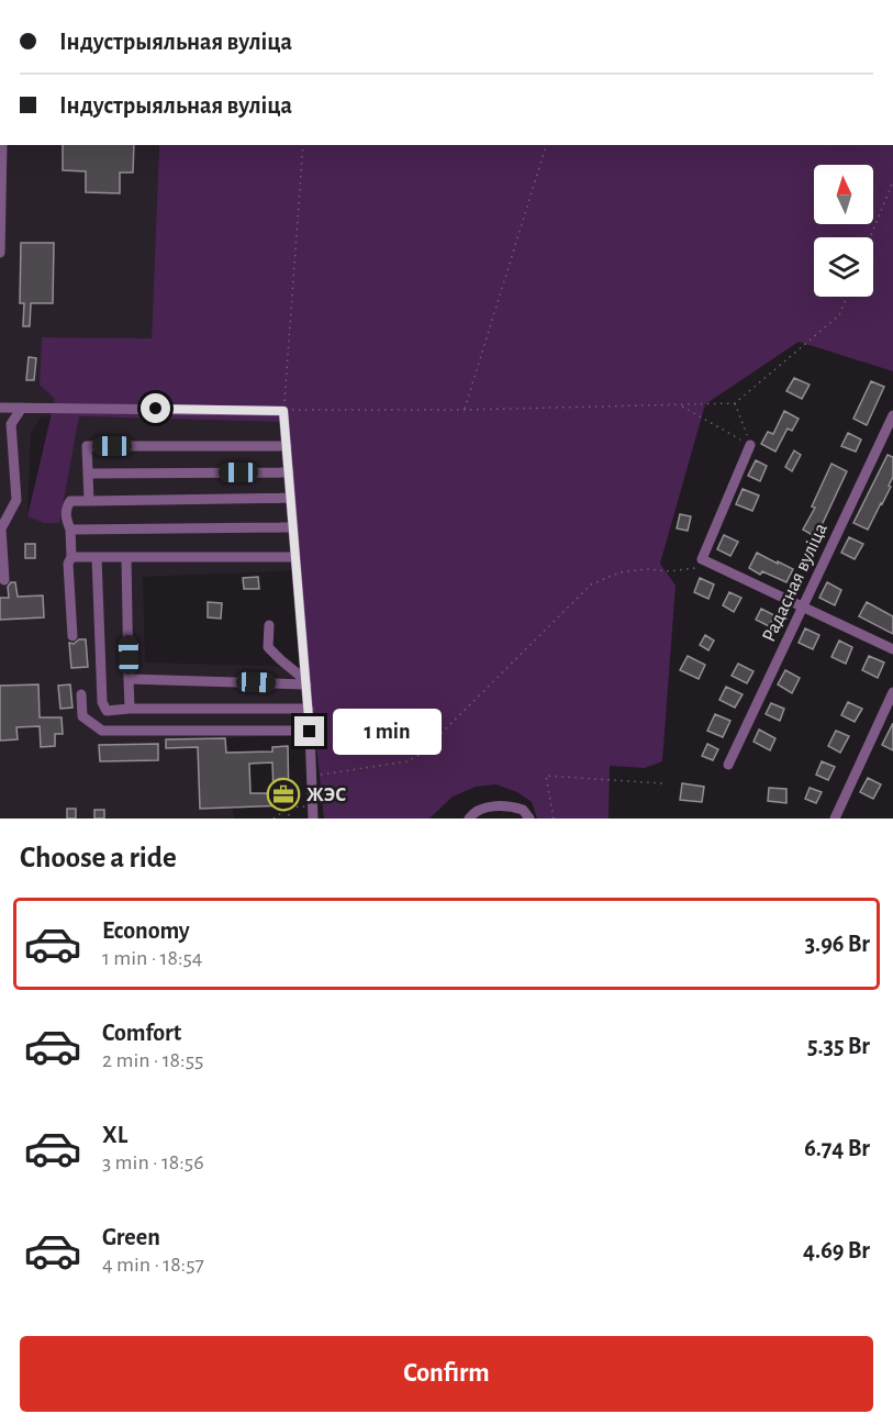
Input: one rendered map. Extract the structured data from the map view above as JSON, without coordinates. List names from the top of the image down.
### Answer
{
  "streets": {
    "street": ["Радасная вуліца"]
  },
  "places": {
    "office": ["ЖЭС"]
  },
  "north": "top",
  "page": {
    "banner": ["Індустрыяльная вуліца", "Індустрыяльная вуліца"],
    "bubble": "1 min",
    "heading": "Choose a ride",
    "list": [
      {
        "name": "Economy",
        "note": "1 min · 18:54",
        "value": "3.96 Br"
      },
      {
        "name": "Comfort",
        "note": "2 min · 18:55",
        "value": "5.35 Br"
      },
      {
        "name": "XL",
        "note": "3 min · 18:56",
        "value": "6.74 Br"
      },
      {
        "name": "Green",
        "note": "4 min · 18:57",
        "value": "4.69 Br"
      }
    ],
    "buttons": "Confirm"
  }
}
